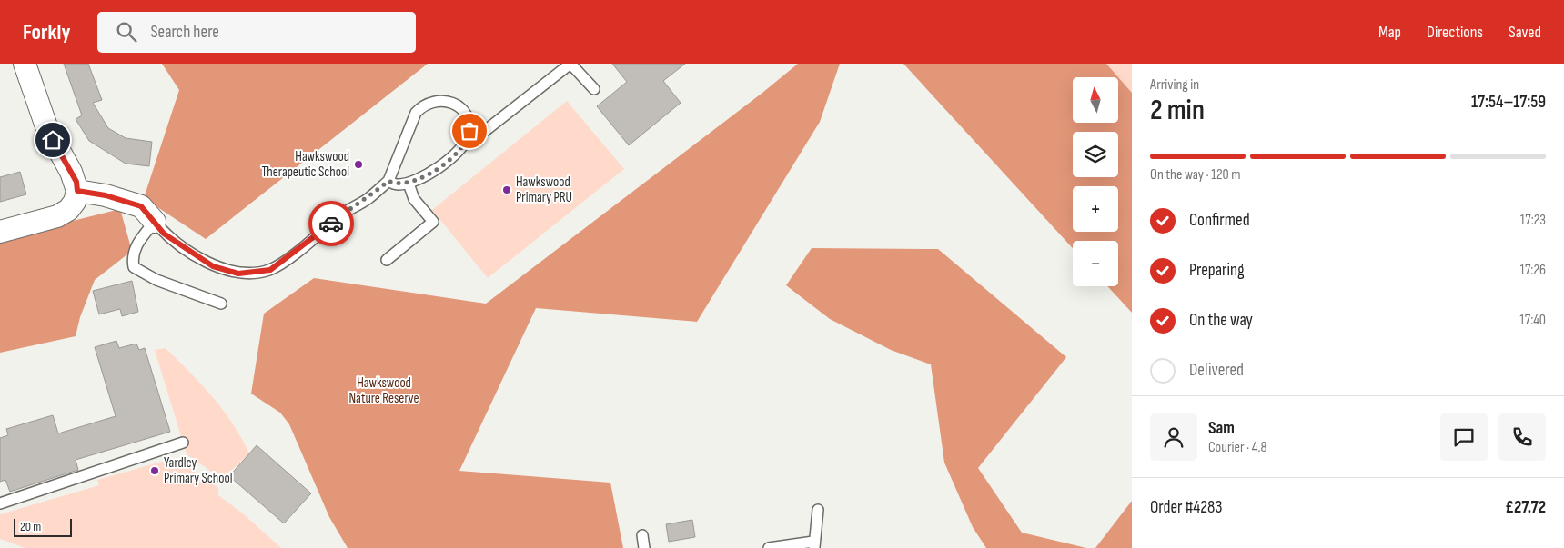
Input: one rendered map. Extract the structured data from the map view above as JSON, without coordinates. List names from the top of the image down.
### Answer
{
  "parks": ["Hawkswood Nature Reserve"],
  "places": ["Hawkswood Therapeutic School", "Hawkswood Primary PRU", "Yardley Primary School"],
  "scale_bar": "20 m",
  "north": "top",
  "page": {
    "header": "Forkly",
    "search": "Search here",
    "nav": ["Map", "Directions", "Saved"],
    "heading": ["2 min", "Arriving in", "17:54–17:59"],
    "panel": [
      "Sam",
      "Courier · 4.8",
      "Order #4283",
      "£27.72"
    ],
    "map_buttons": ["+", "−"],
    "bar": "On the way · 120 m",
    "list": [
      ["Confirmed", "17:23"],
      ["Preparing", "17:26"],
      ["On the way", "17:40"],
      "Delivered"
    ],
    "scale": "20 m"
  }
}
